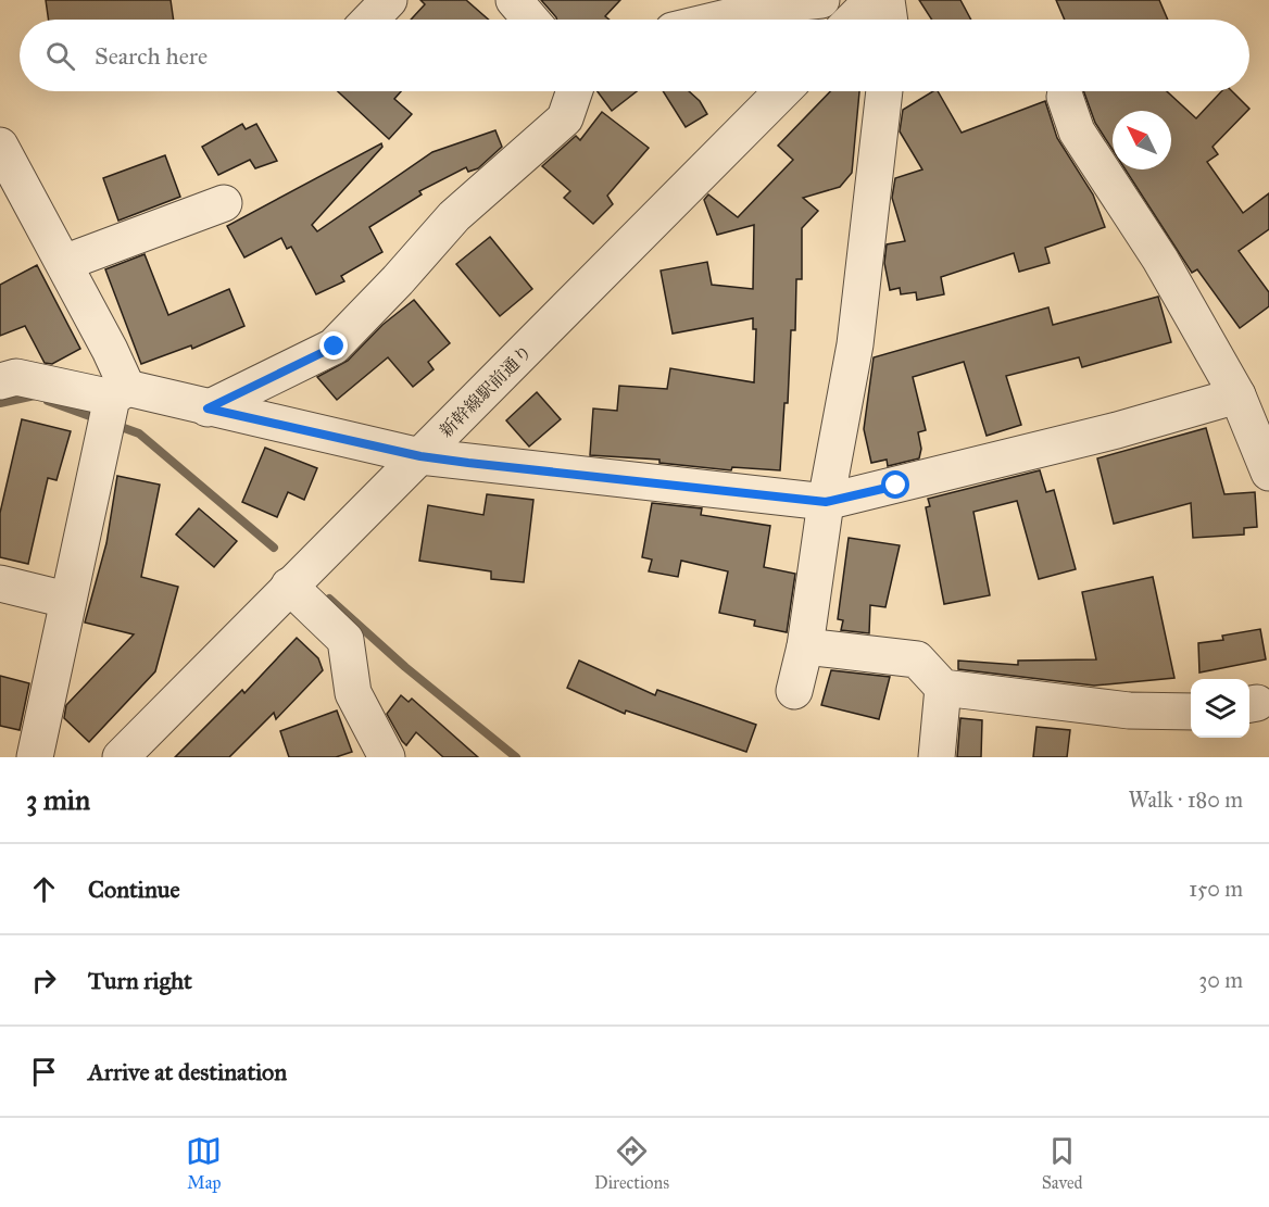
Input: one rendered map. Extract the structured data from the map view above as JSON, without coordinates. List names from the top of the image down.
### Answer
{
  "streets": {
    "street": ["新幹線駅前通り"]
  },
  "north": "top left",
  "page": {
    "search": "Search here",
    "heading": ["3 min", "Walk · 180 m"],
    "list": [
      ["Continue", "150 m"],
      ["Turn right", "30 m"],
      "Arrive at destination"
    ],
    "nav": ["Map", "Directions", "Saved"]
  }
}
